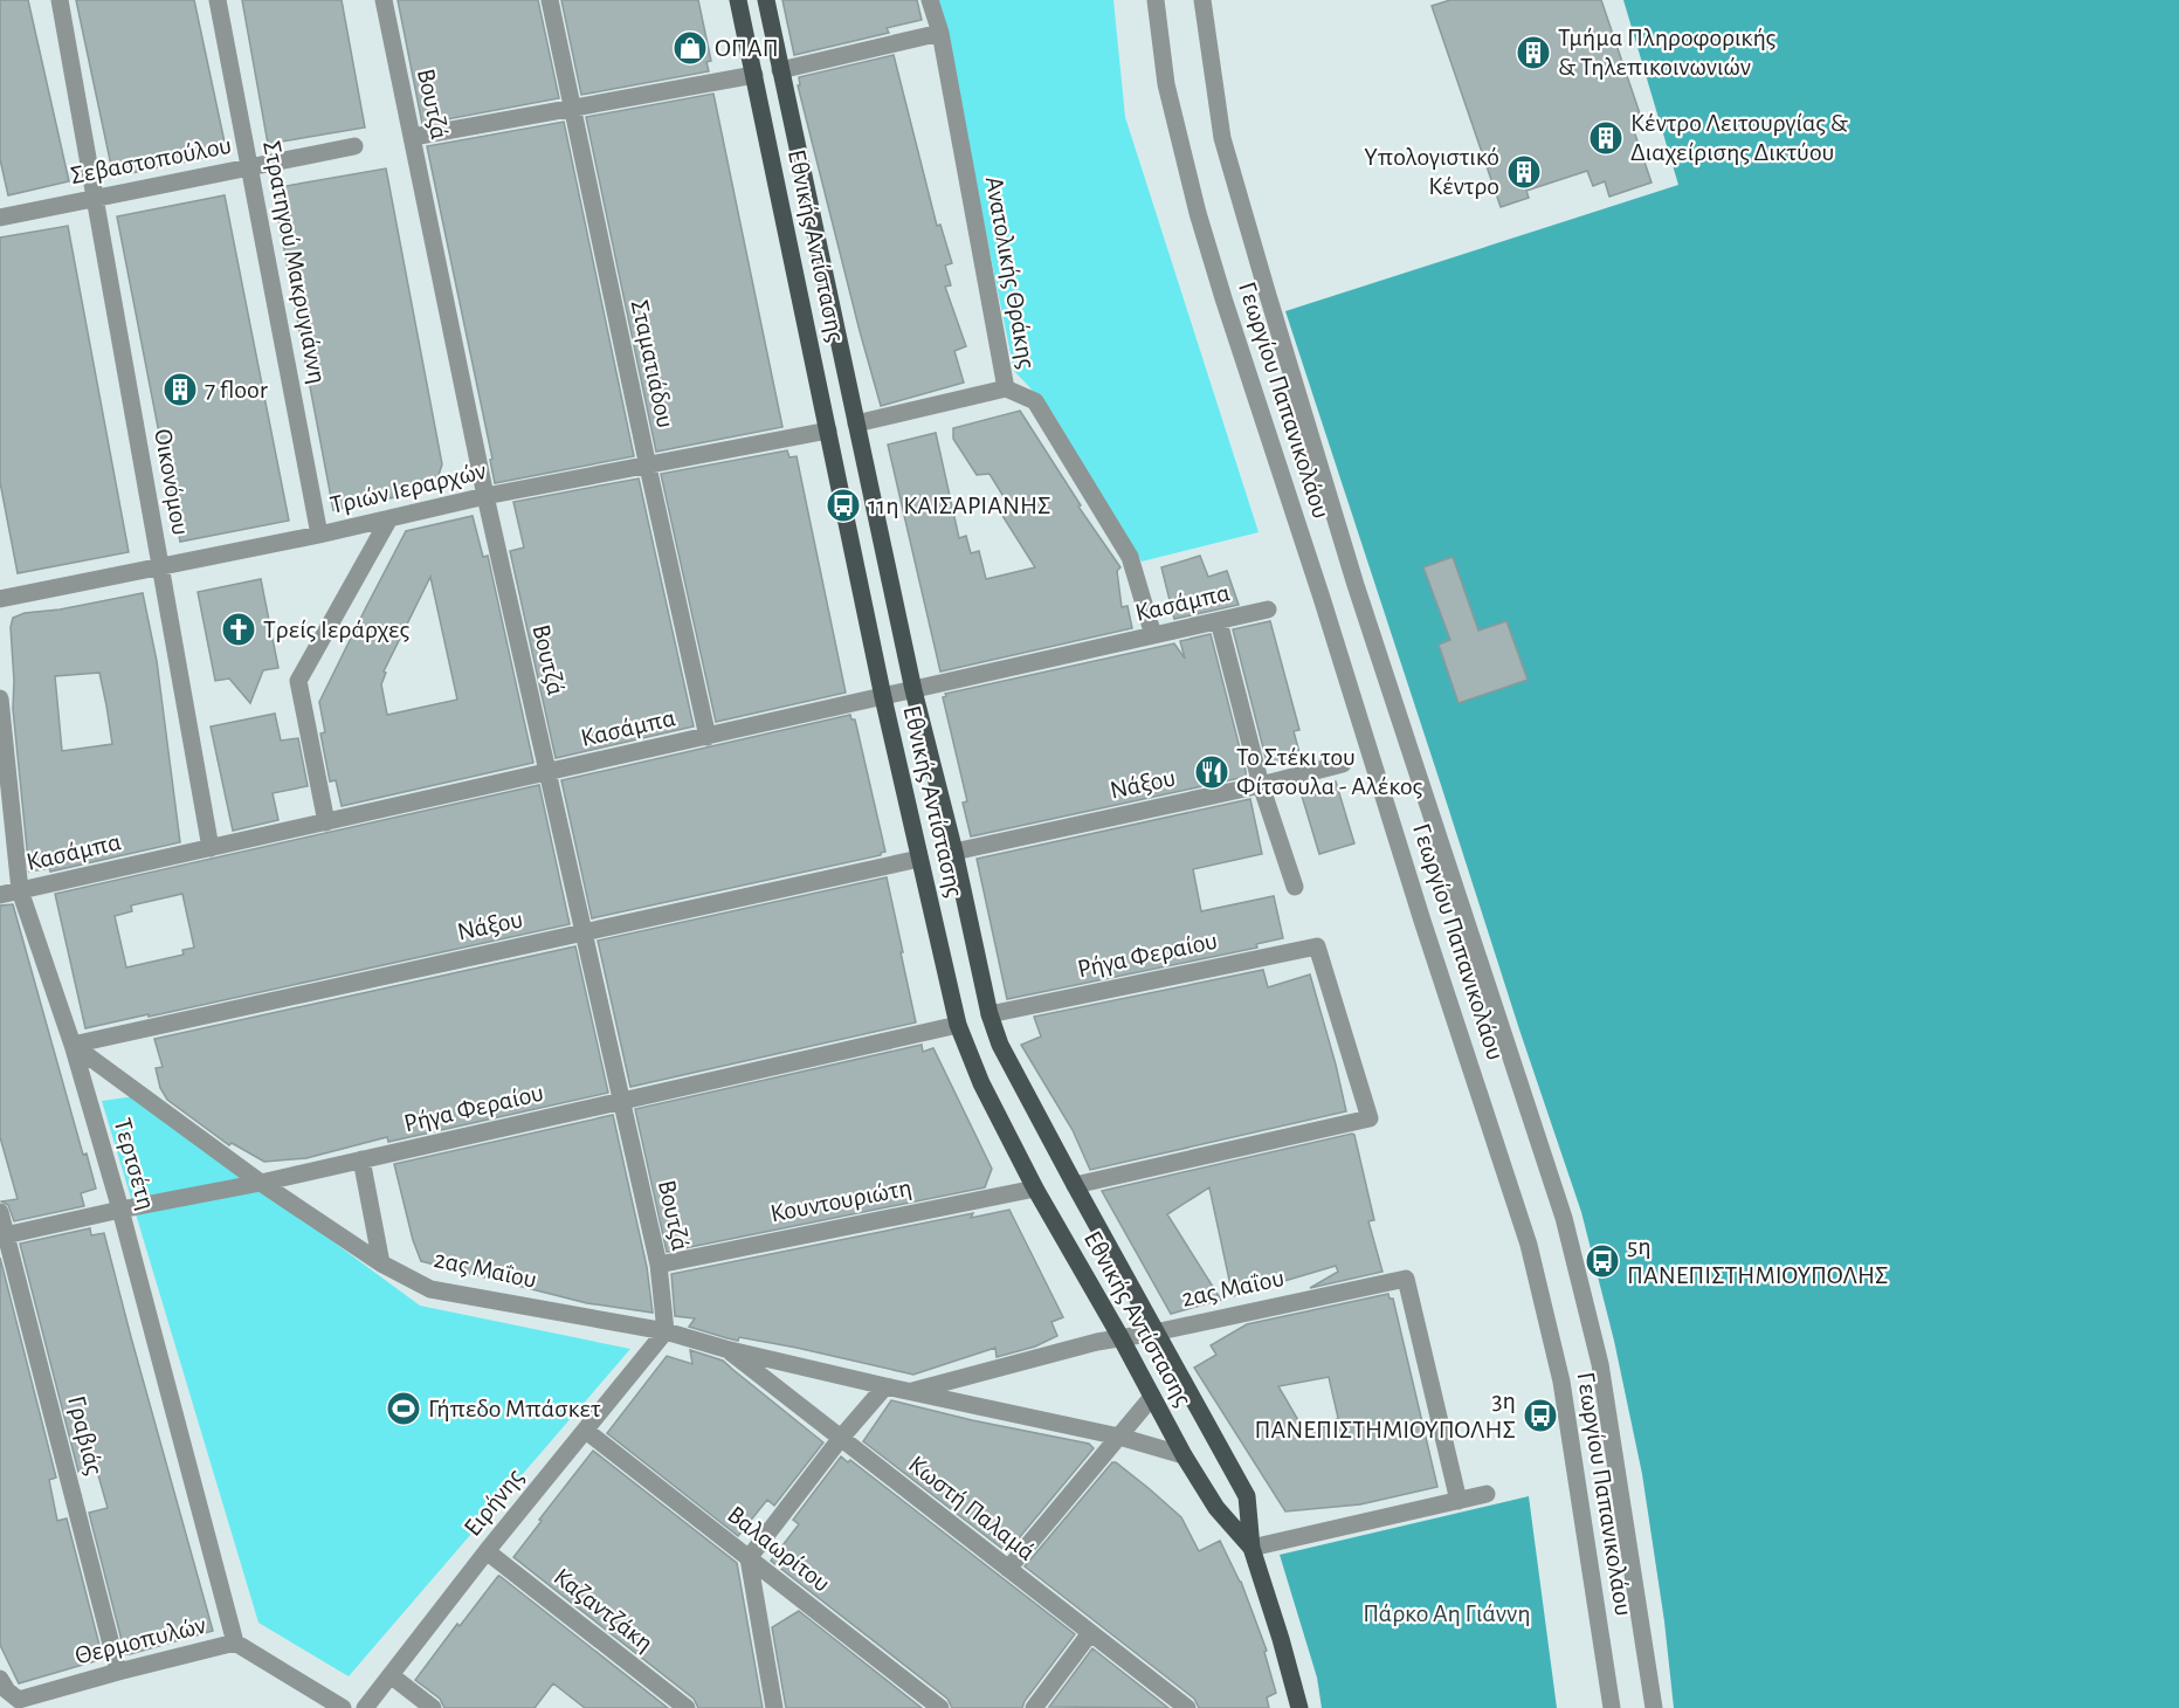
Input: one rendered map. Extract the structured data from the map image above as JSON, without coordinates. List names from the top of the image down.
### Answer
{
  "streets": {
    "main road": ["Εθνικής Αντίστασης"],
    "street": [
      "Βουτζά",
      "Σεβαστοπούλου",
      "Στρατηγού Μακρυγιάννη",
      "Ανατολικής Θράκης",
      "Σταματιάδου",
      "Γεωργίου Παπανικολάου",
      "Οικονόμου",
      "Τριών Ιεραρχών",
      "Κασάμπα",
      "Νάξου",
      "Ρήγα Φεραίου",
      "Τερτσέτη",
      "Κουντουριώτη",
      "2ας Μαΐου",
      "Γραβιάς",
      "Ειρήνης",
      "Κωστή Παλαμά",
      "Βαλαωρίτου",
      "Καζαντζάκη",
      "Θερμοπυλών"
    ]
  },
  "crossings": [
    ["Βουτζά", "Τριών Ιεραρχών"],
    ["Βουτζά", "Κασάμπα"],
    ["Βουτζά", "Νάξου"],
    ["Βουτζά", "Ρήγα Φεραίου"],
    ["Βουτζά", "Κουντουριώτη"],
    ["Βουτζά", "2ας Μαΐου"],
    ["Βουτζά", "Ειρήνης"],
    ["Σεβαστοπούλου", "Στρατηγού Μακρυγιάννη"],
    ["Σεβαστοπούλου", "Οικονόμου"],
    ["Εθνικής Αντίστασης", "Τριών Ιεραρχών"],
    ["Εθνικής Αντίστασης", "Κασάμπα"],
    ["Εθνικής Αντίστασης", "Νάξου"],
    ["Εθνικής Αντίστασης", "Ρήγα Φεραίου"],
    ["Εθνικής Αντίστασης", "Κουντουριώτη"],
    ["Εθνικής Αντίστασης", "2ας Μαΐου"],
    ["Στρατηγού Μακρυγιάννη", "Τριών Ιεραρχών"],
    ["Ανατολικής Θράκης", "Κασάμπα"],
    ["Σταματιάδου", "Τριών Ιεραρχών"],
    ["Σταματιάδου", "Κασάμπα"],
    ["Οικονόμου", "Τριών Ιεραρχών"],
    ["Οικονόμου", "Κασάμπα"],
    ["Κασάμπα", "Τερτσέτη"],
    ["Νάξου", "Τερτσέτη"],
    ["Νάξου", "2ας Μαΐου"],
    ["Ρήγα Φεραίου", "Τερτσέτη"],
    ["Ρήγα Φεραίου", "2ας Μαΐου"],
    ["Ρήγα Φεραίου", "Γραβιάς"],
    ["Τερτσέτη", "2ας Μαΐου"],
    ["Τερτσέτη", "Θερμοπυλών"],
    ["2ας Μαΐου", "Ειρήνης"],
    ["2ας Μαΐου", "Κωστή Παλαμά"],
    ["Γραβιάς", "Θερμοπυλών"],
    ["Ειρήνης", "Βαλαωρίτου"],
    ["Ειρήνης", "Καζαντζάκη"]
  ],
  "parks": ["Πάρκο Αη Γιάννη"],
  "places": {
    "shop": ["ΟΠΑΠ"],
    "building": [
      "Τμήμα Πληροφορικής & Τηλεπικοινωνιών",
      "Κέντρο Λειτουργίας & Διαχείρισης Δικτύου",
      "Υπολογιστικό Κέντρο",
      "7 floor"
    ],
    "bus stop": ["11η ΚΑΙΣΑΡΙΑΝΗΣ", "5η ΠΑΝΕΠΙΣΤΗΜΙΟΥΠΟΛΗΣ", "3η ΠΑΝΕΠΙΣΤΗΜΙΟΥΠΟΛΗΣ"],
    "church": ["Τρείς Ιεράρχες"],
    "restaurant": ["Το Στέκι του Φίτσουλα - Αλέκος"],
    "sports": ["Γήπεδο Μπάσκετ"]
  }
}
